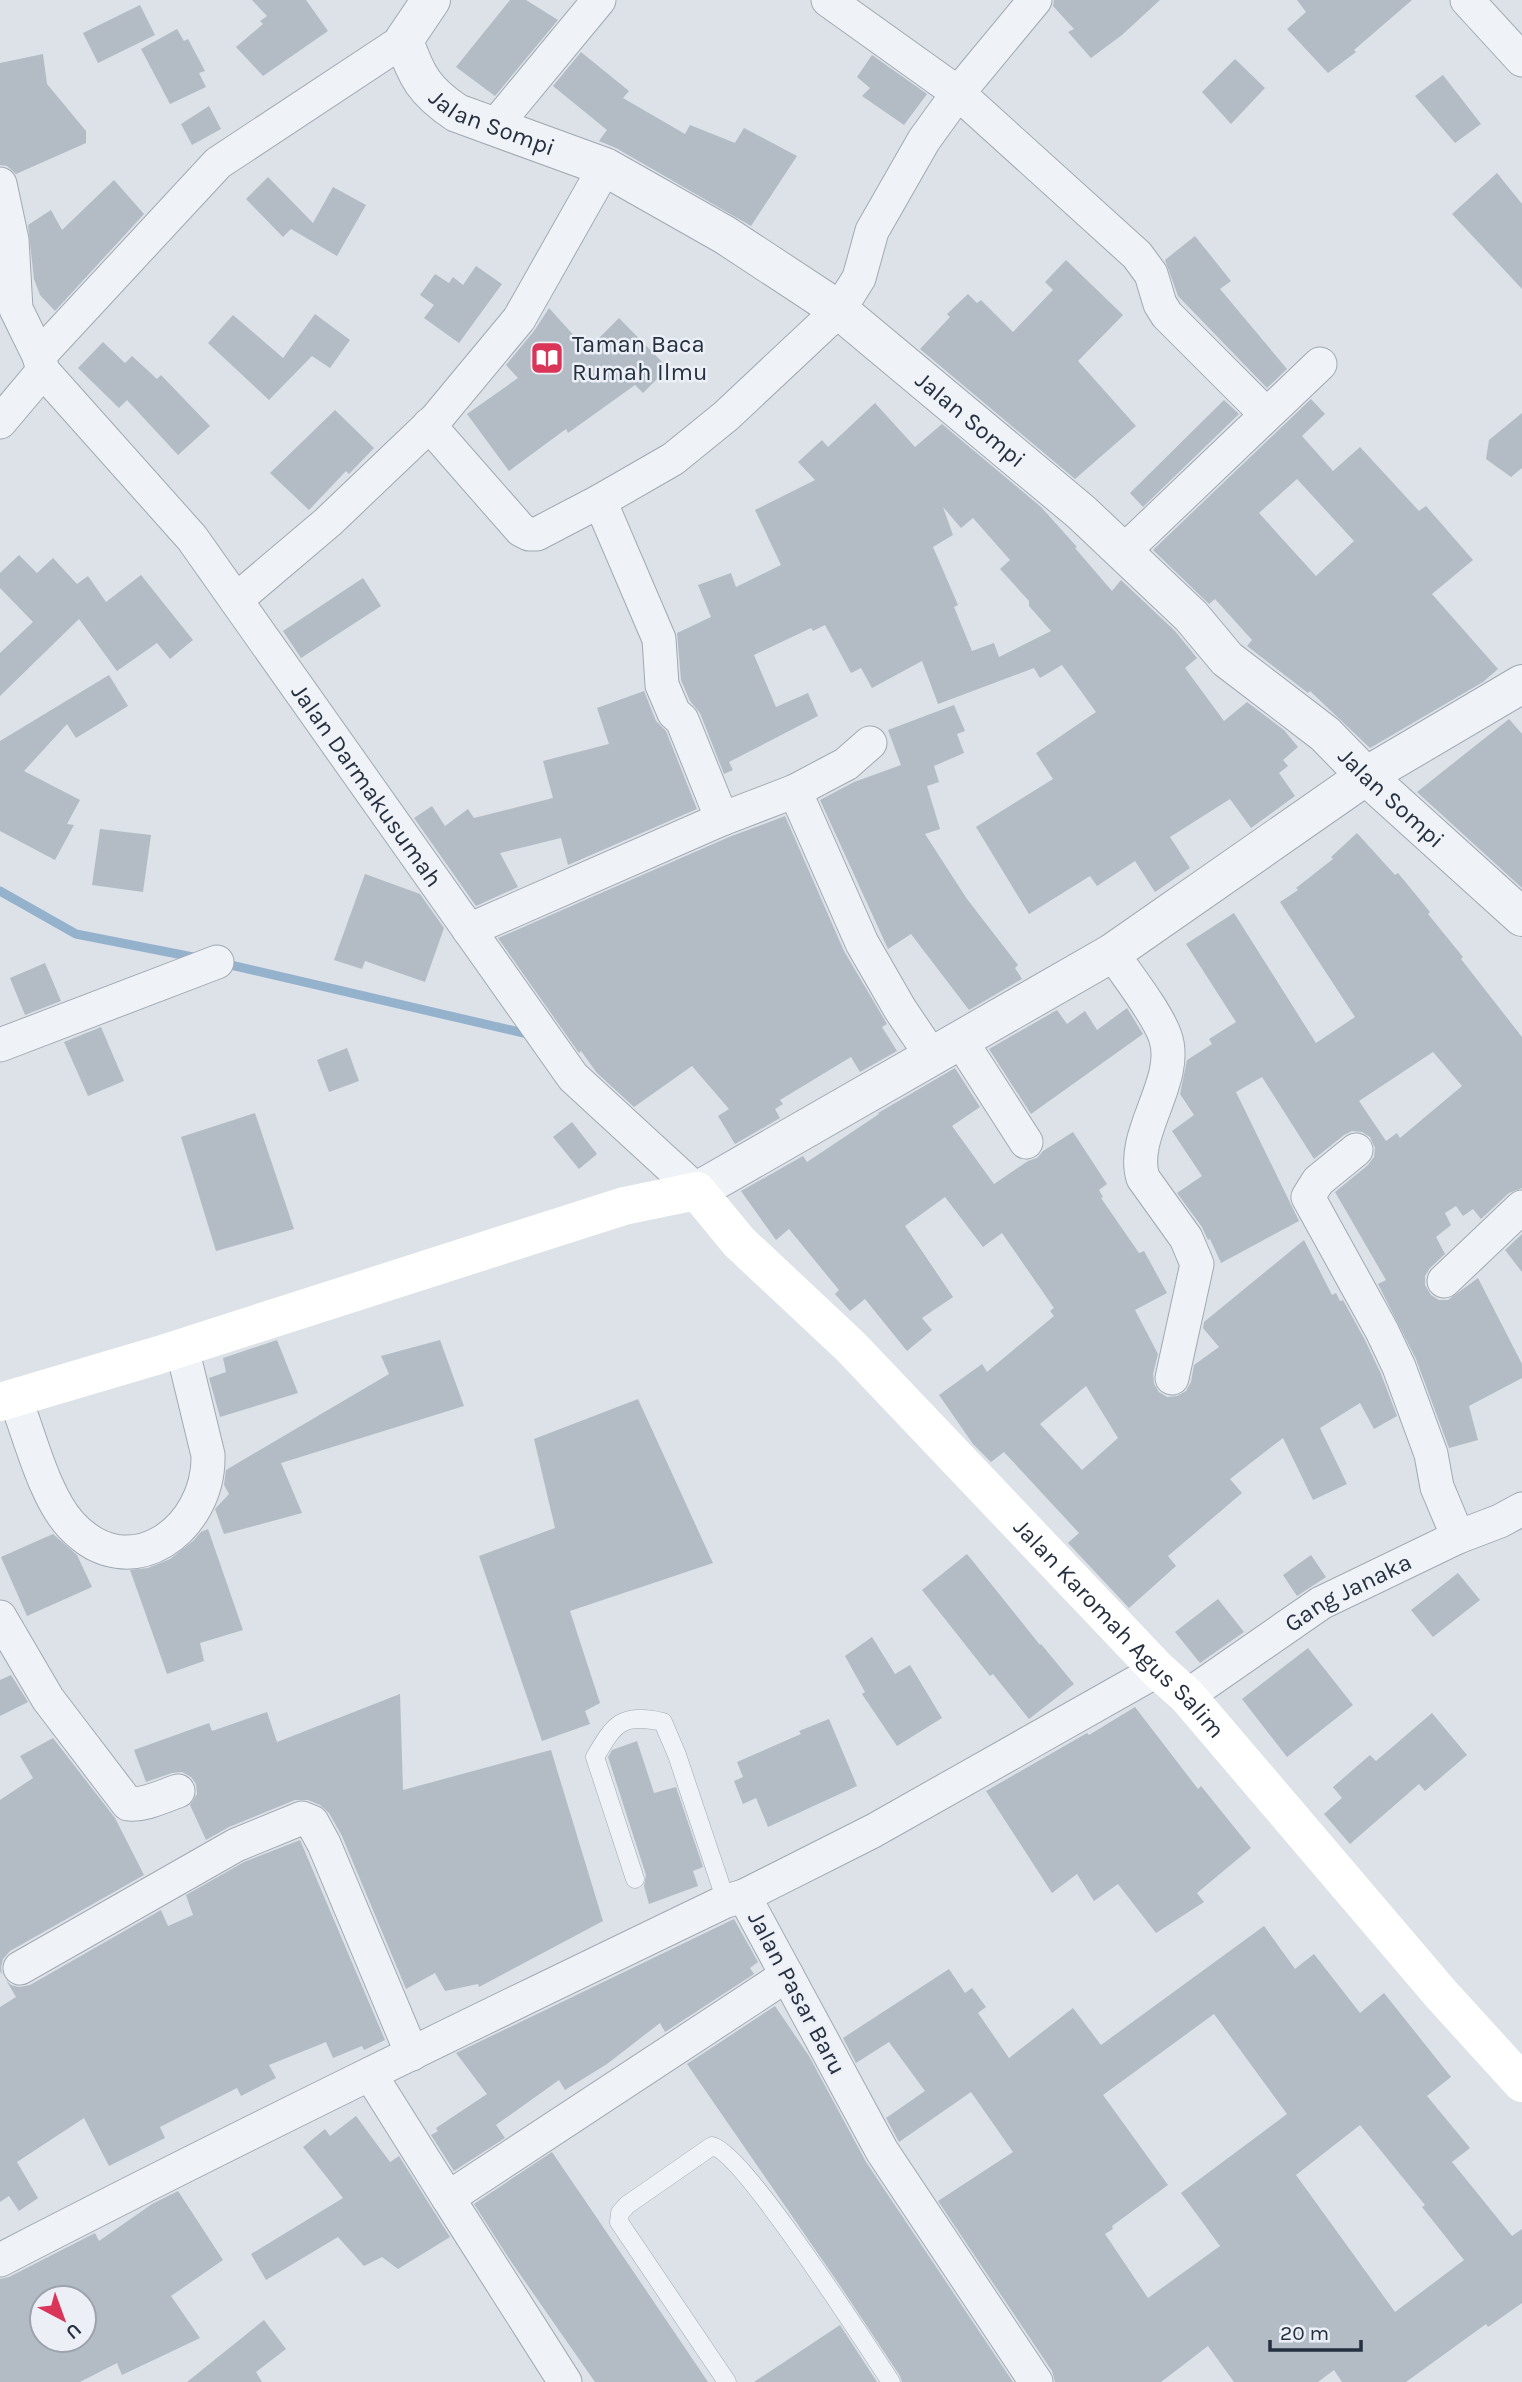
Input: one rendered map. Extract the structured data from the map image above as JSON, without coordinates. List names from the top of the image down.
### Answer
{
  "streets": {
    "main road": ["Jalan Karomah Agus Salim"],
    "street": [
      "Jalan Sompi",
      "Jalan Darmakusumah",
      "Gang Janaka",
      "Jalan Pasar Baru"
    ]
  },
  "crossings": [
    ["Jalan Darmakusumah", "Jalan Karomah Agus Salim"],
    ["Gang Janaka", "Jalan Karomah Agus Salim"],
    ["Jalan Karomah Agus Salim", "Jalan Pasar Baru"]
  ],
  "places": {
    "library": ["Taman Baca Rumah Ilmu"]
  },
  "scale_bar": "20 m",
  "north": "bottom right"
}
